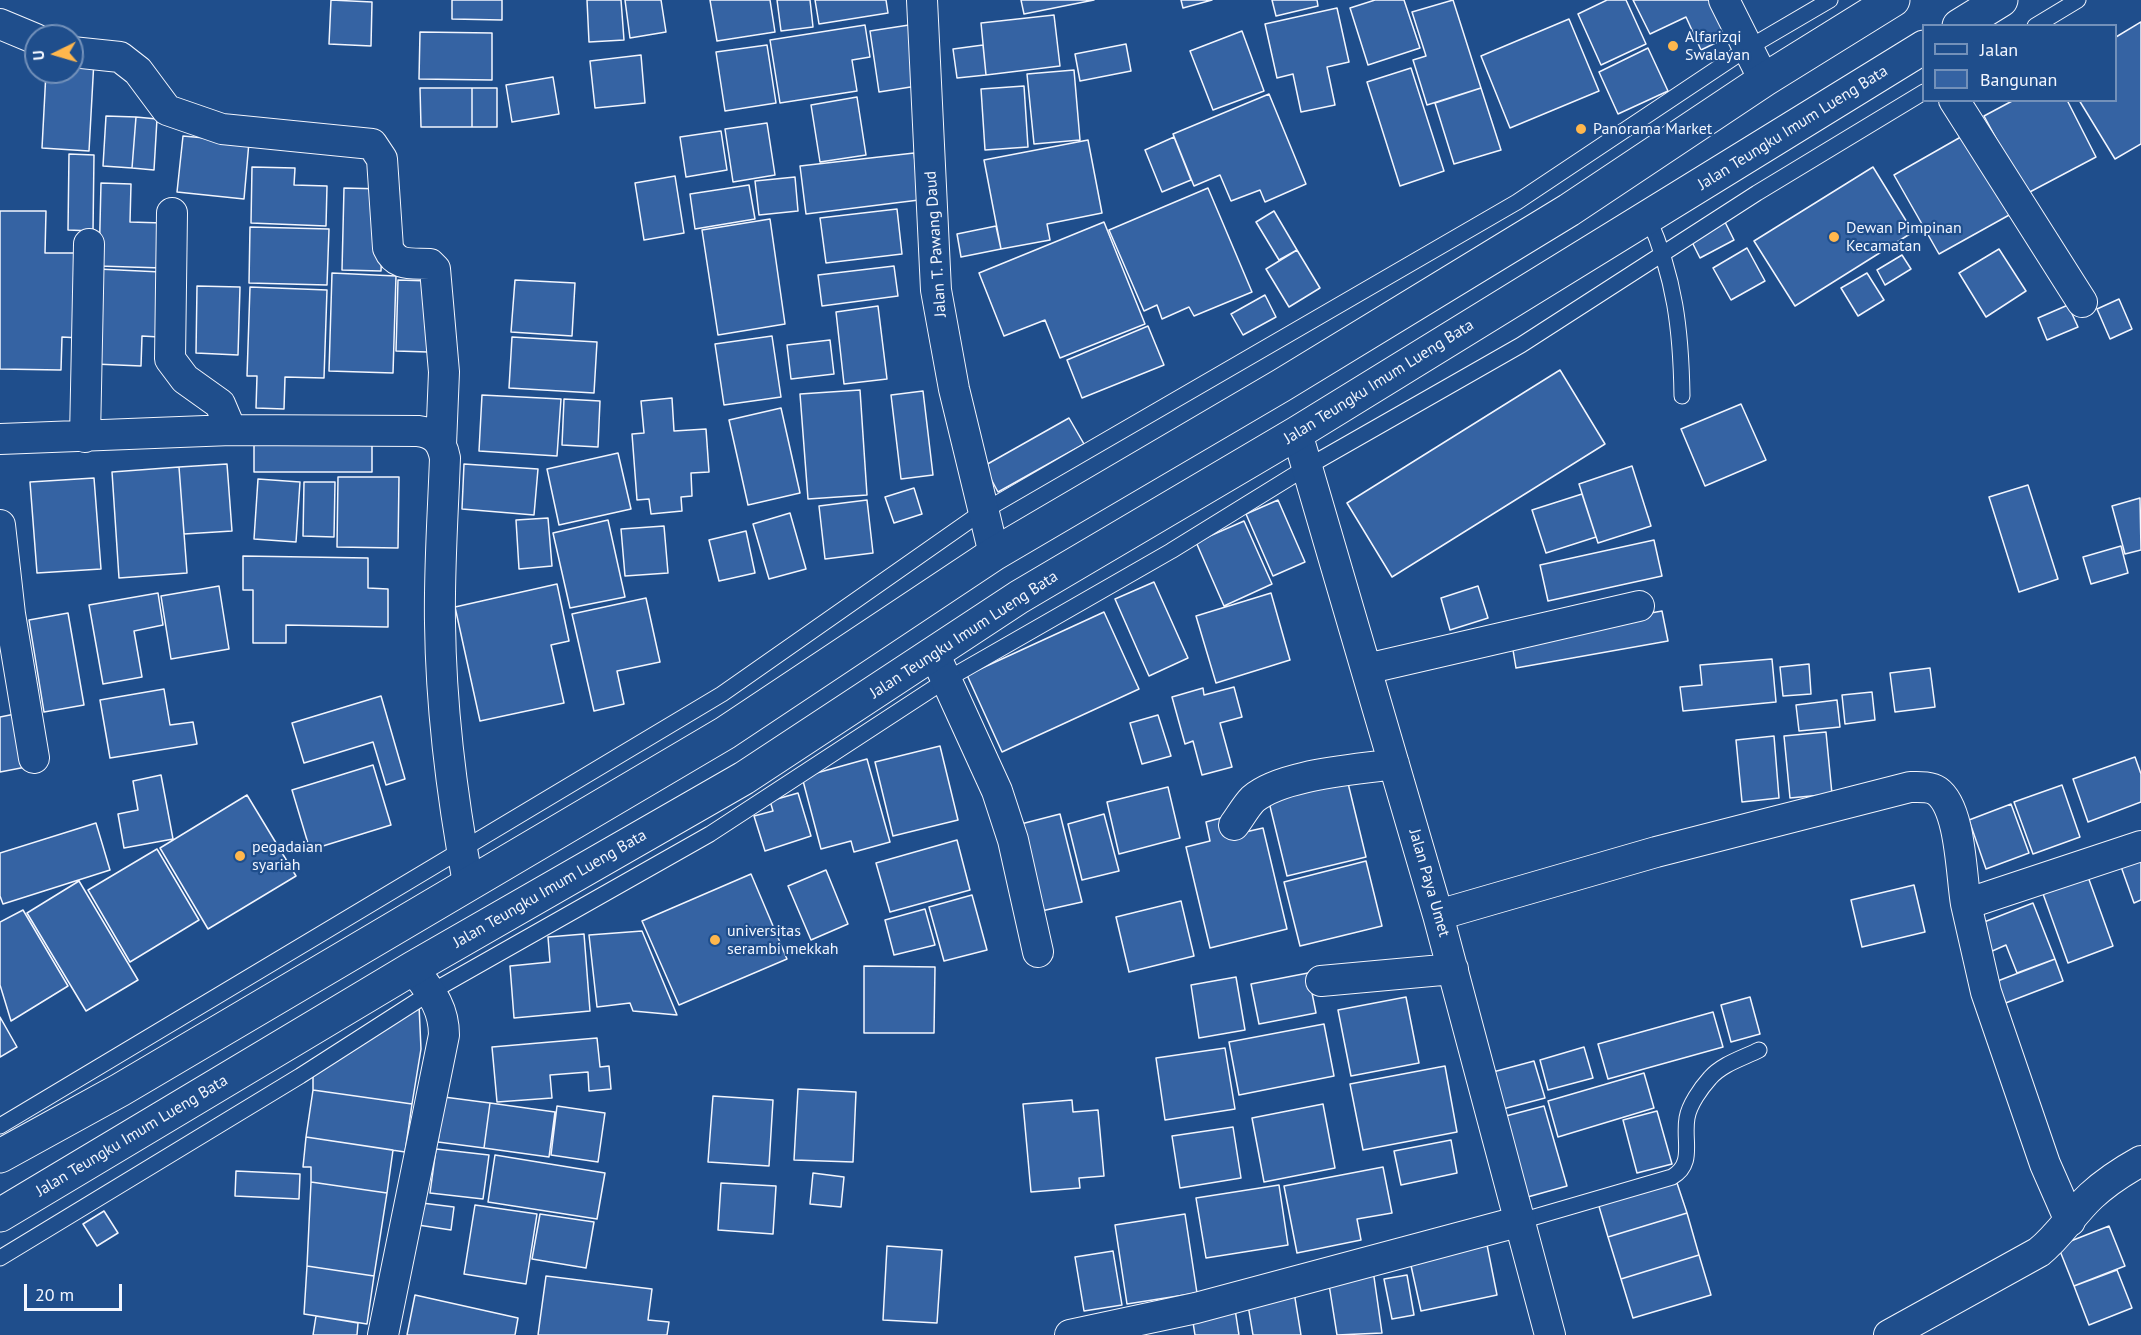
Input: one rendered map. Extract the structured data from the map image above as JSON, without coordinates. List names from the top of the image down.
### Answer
{
  "streets": {
    "highway": ["Jalan Teungku Imum Lueng Bata"],
    "street": ["Jalan T. Pawang Daud", "Jalan Paya Umet"]
  },
  "crossings": [
    ["Jalan Teungku Imum Lueng Bata", "Jalan Paya Umet"]
  ],
  "places": [
    "Alfarizqi Swalayan",
    "Panorama Market",
    "Dewan Pimpinan Kecamatan",
    "pegadaian syariah",
    "universitas serambi mekkah"
  ],
  "legend": ["Jalan", "Bangunan"],
  "scale_bar": "20 m",
  "north": "left"
}
